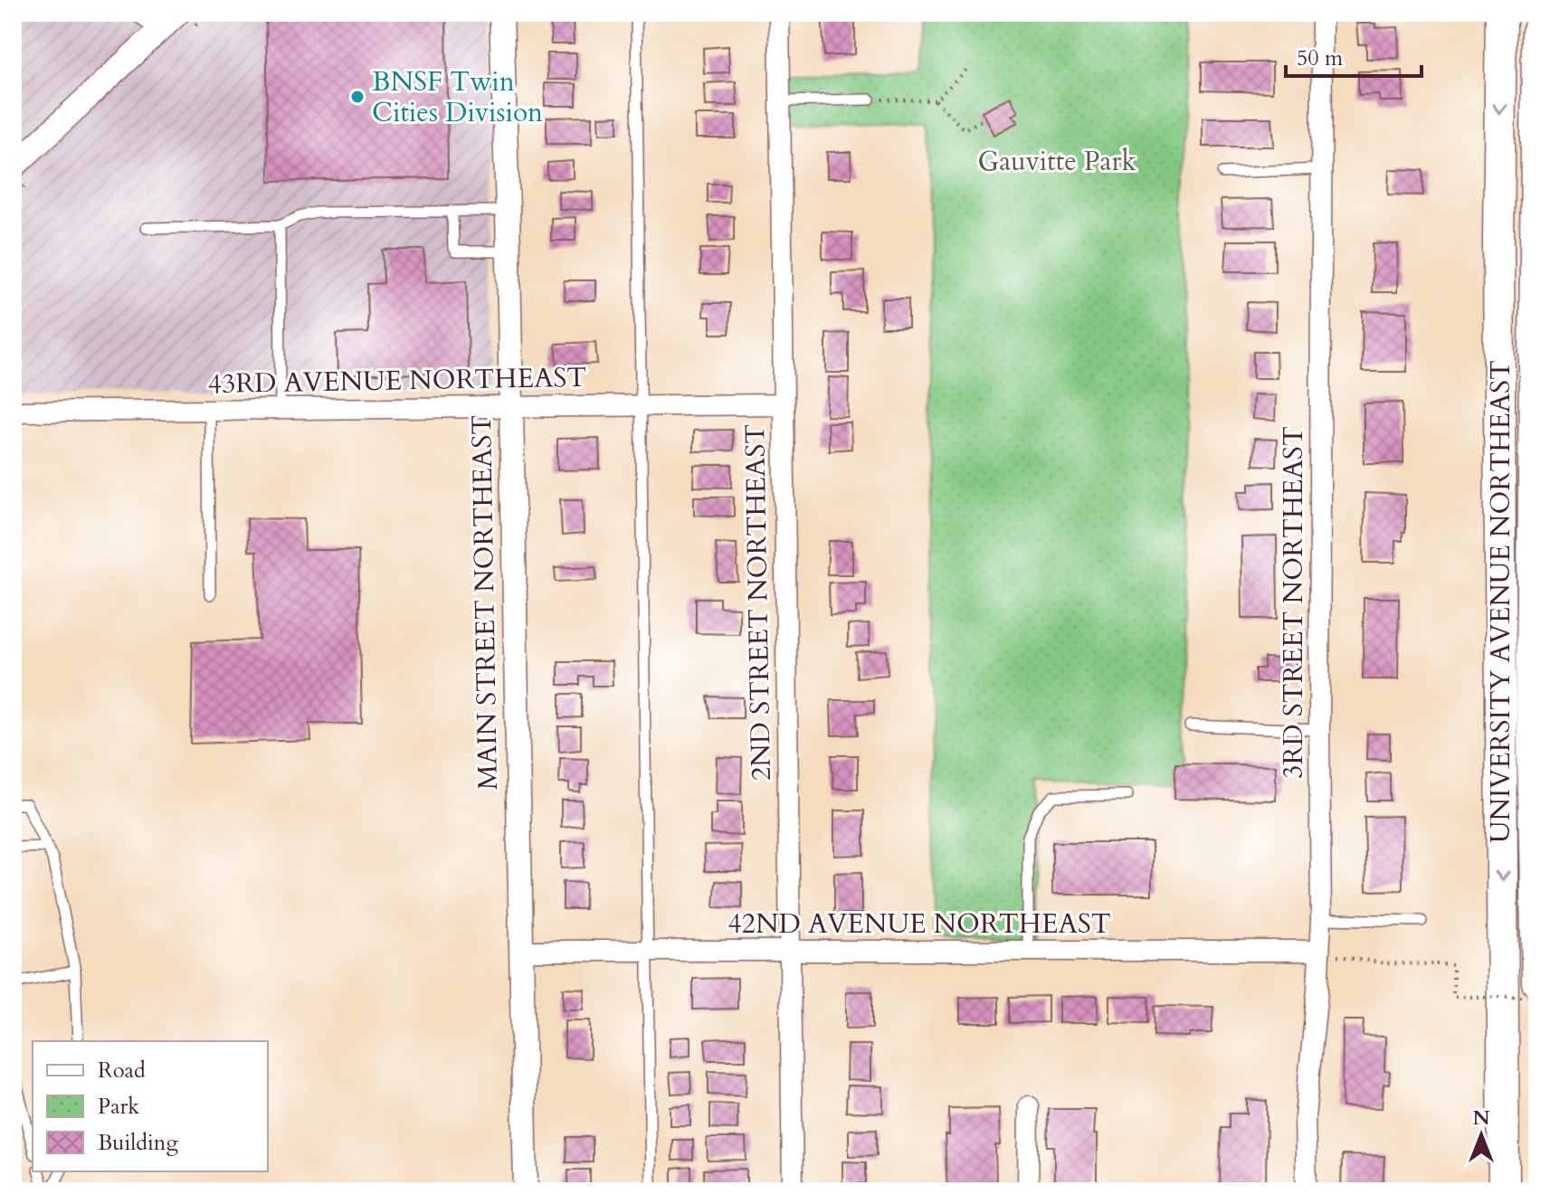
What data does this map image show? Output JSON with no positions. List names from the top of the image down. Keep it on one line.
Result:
{"streets":{"main road":["UNIVERSITY AVENUE NORTHEAST"],"street":["43RD AVENUE NORTHEAST","MAIN STREET NORTHEAST","2ND STREET NORTHEAST","3RD STREET NORTHEAST","42ND AVENUE NORTHEAST"]},"crossings":[["43RD AVENUE NORTHEAST","MAIN STREET NORTHEAST"],["43RD AVENUE NORTHEAST","2ND STREET NORTHEAST"],["MAIN STREET NORTHEAST","42ND AVENUE NORTHEAST"],["2ND STREET NORTHEAST","42ND AVENUE NORTHEAST"],["3RD STREET NORTHEAST","42ND AVENUE NORTHEAST"]],"parks":["Gauvitte Park"],"places":["BNSF Twin Cities Division"],"legend":["Road","Park","Building"],"scale_bar":"50 m","north":"top"}
